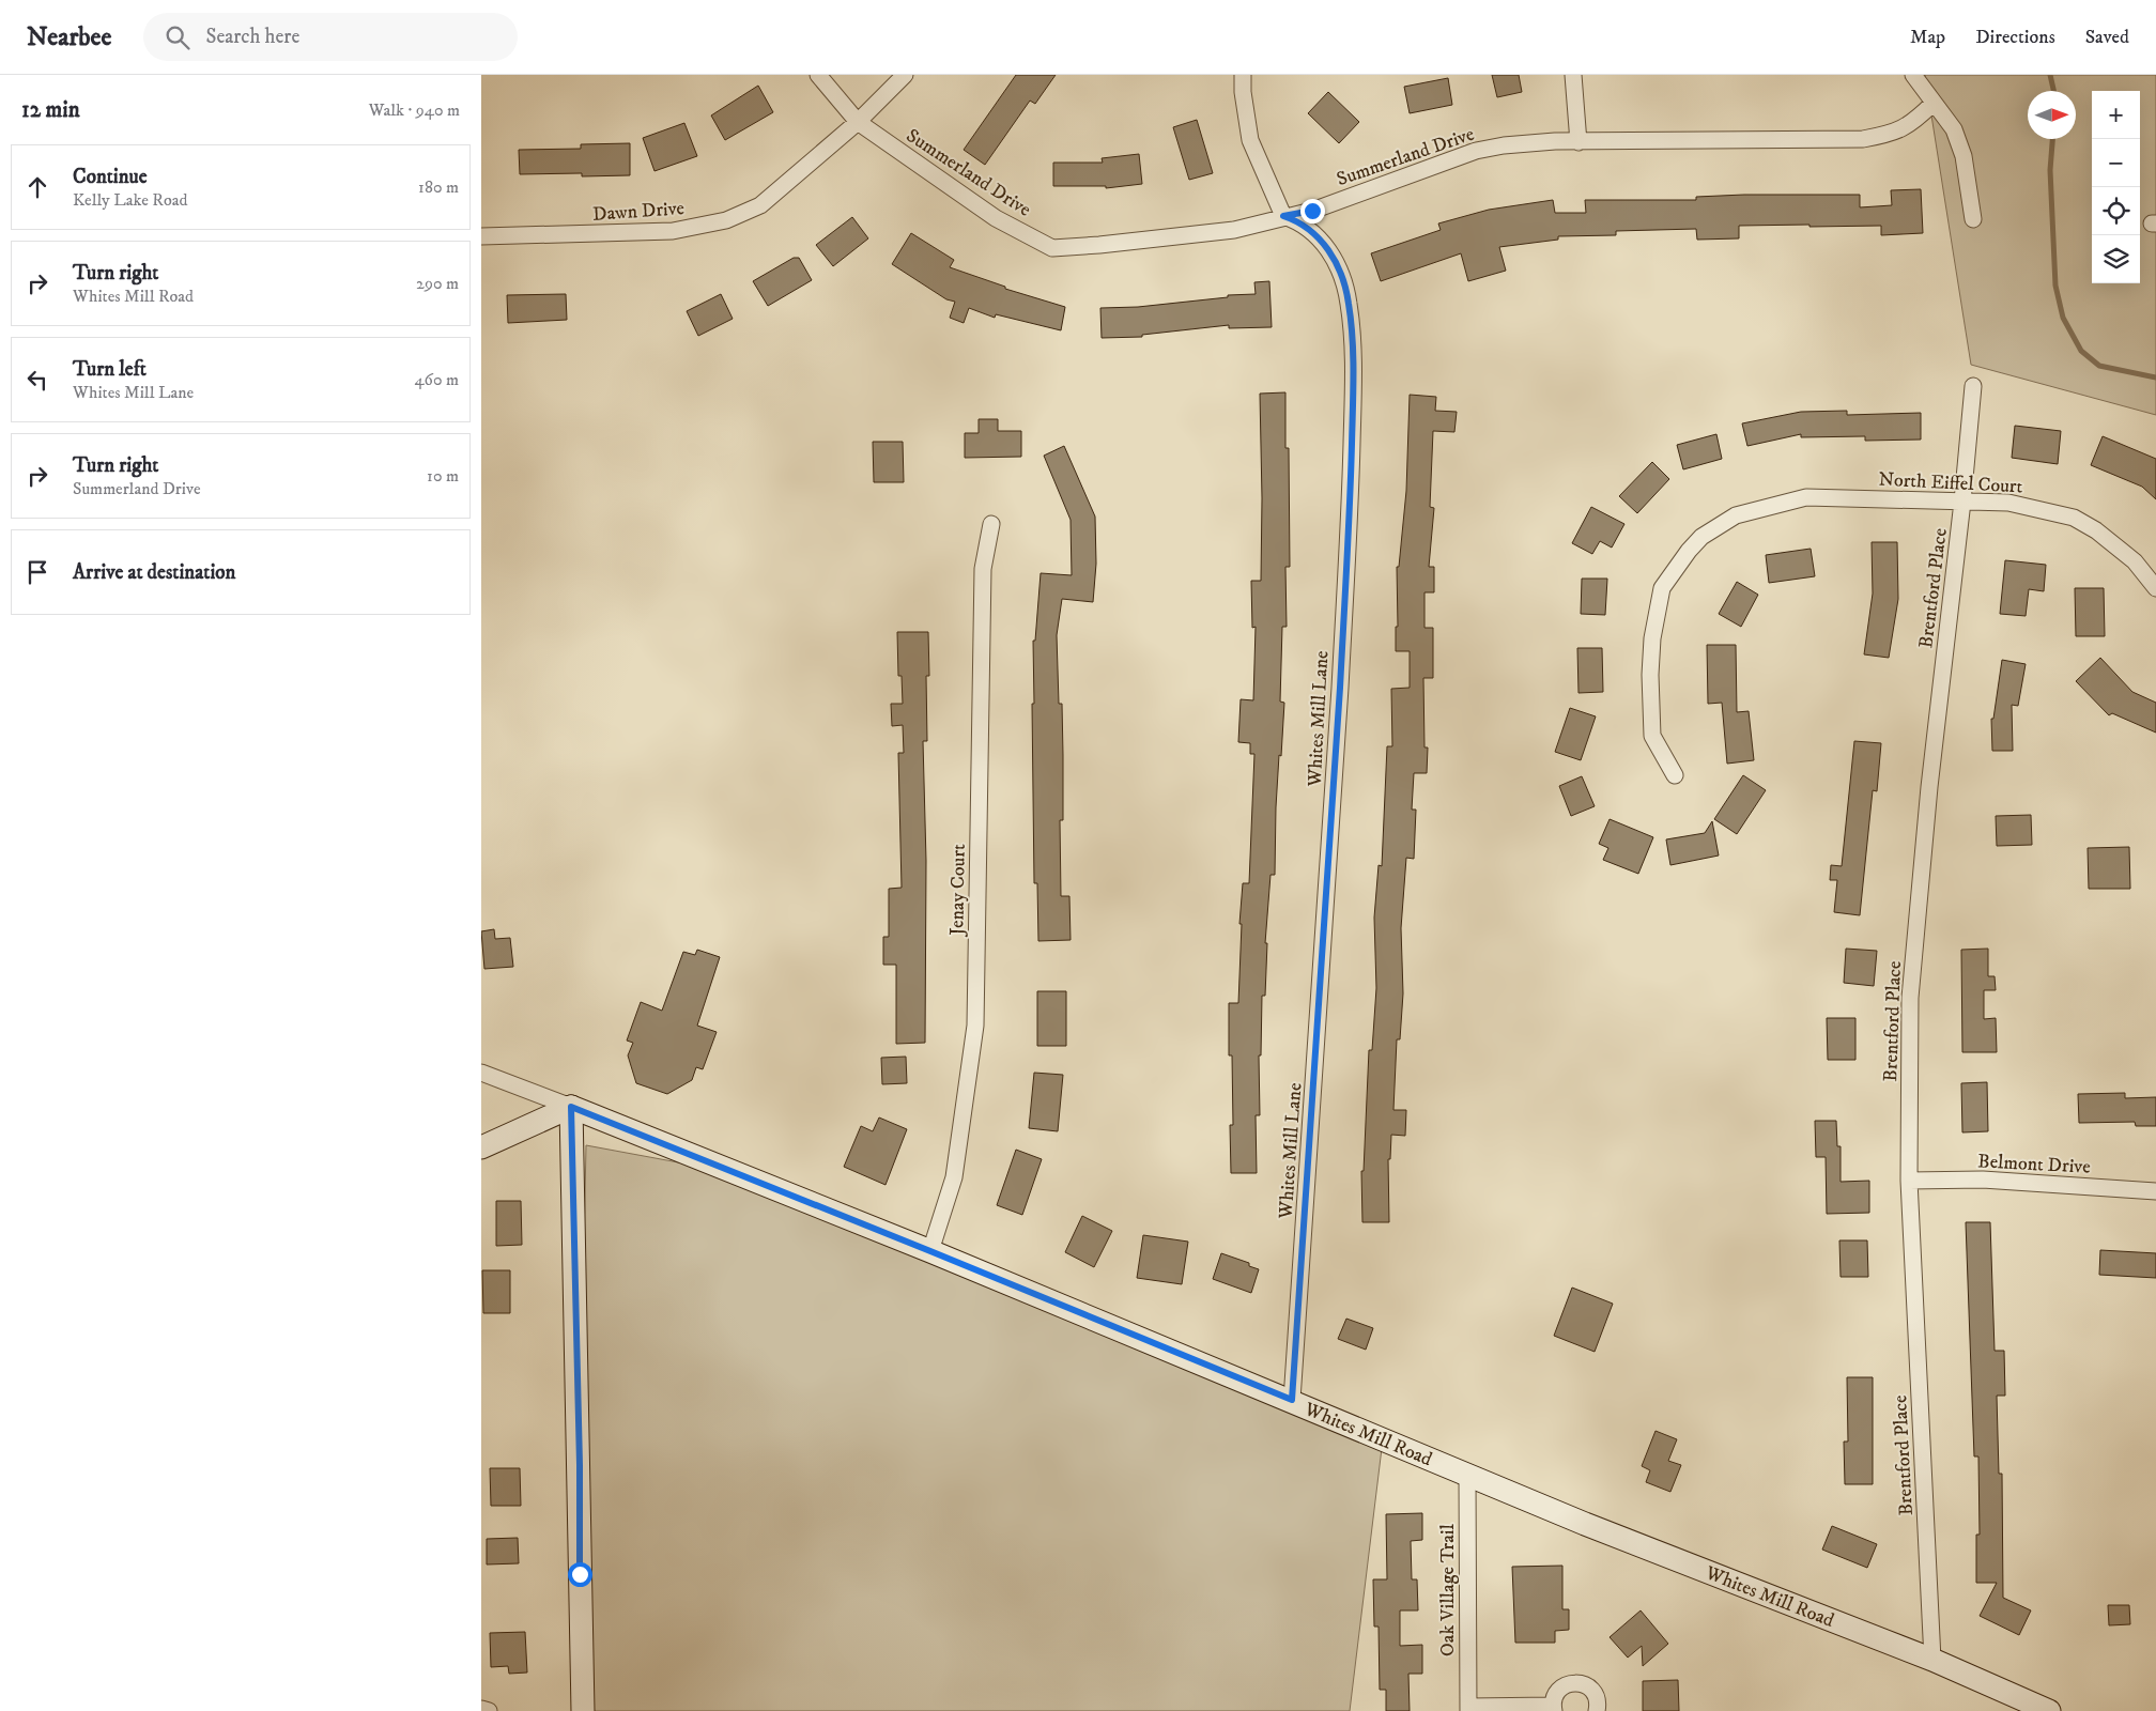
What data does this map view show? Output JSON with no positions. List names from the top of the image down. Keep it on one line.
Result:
{"streets":{"street":["Summerland Drive","Dawn Drive","North Eiffel Court","Brentford Place","Whites Mill Lane","Jenay Court","Belmont Drive","Whites Mill Road","Oak Village Trail"]},"crossings":[["Summerland Drive","Dawn Drive"],["Summerland Drive","Whites Mill Lane"],["North Eiffel Court","Brentford Place"],["Brentford Place","Belmont Drive"],["Brentford Place","Whites Mill Road"],["Whites Mill Lane","Whites Mill Road"],["Jenay Court","Whites Mill Road"],["Whites Mill Road","Oak Village Trail"]],"north":"right","page":{"header":"Nearbee","search":"Search here","nav":["Map","Directions","Saved"],"heading":["12 min","Walk · 940 m"],"map_buttons":["+","−"],"list":[["Continue","Kelly Lake Road","180 m"],["Turn right","Whites Mill Road","290 m"],["Turn left","Whites Mill Lane","460 m"],["Turn right","Summerland Drive","10 m"],"Arrive at destination"]}}
